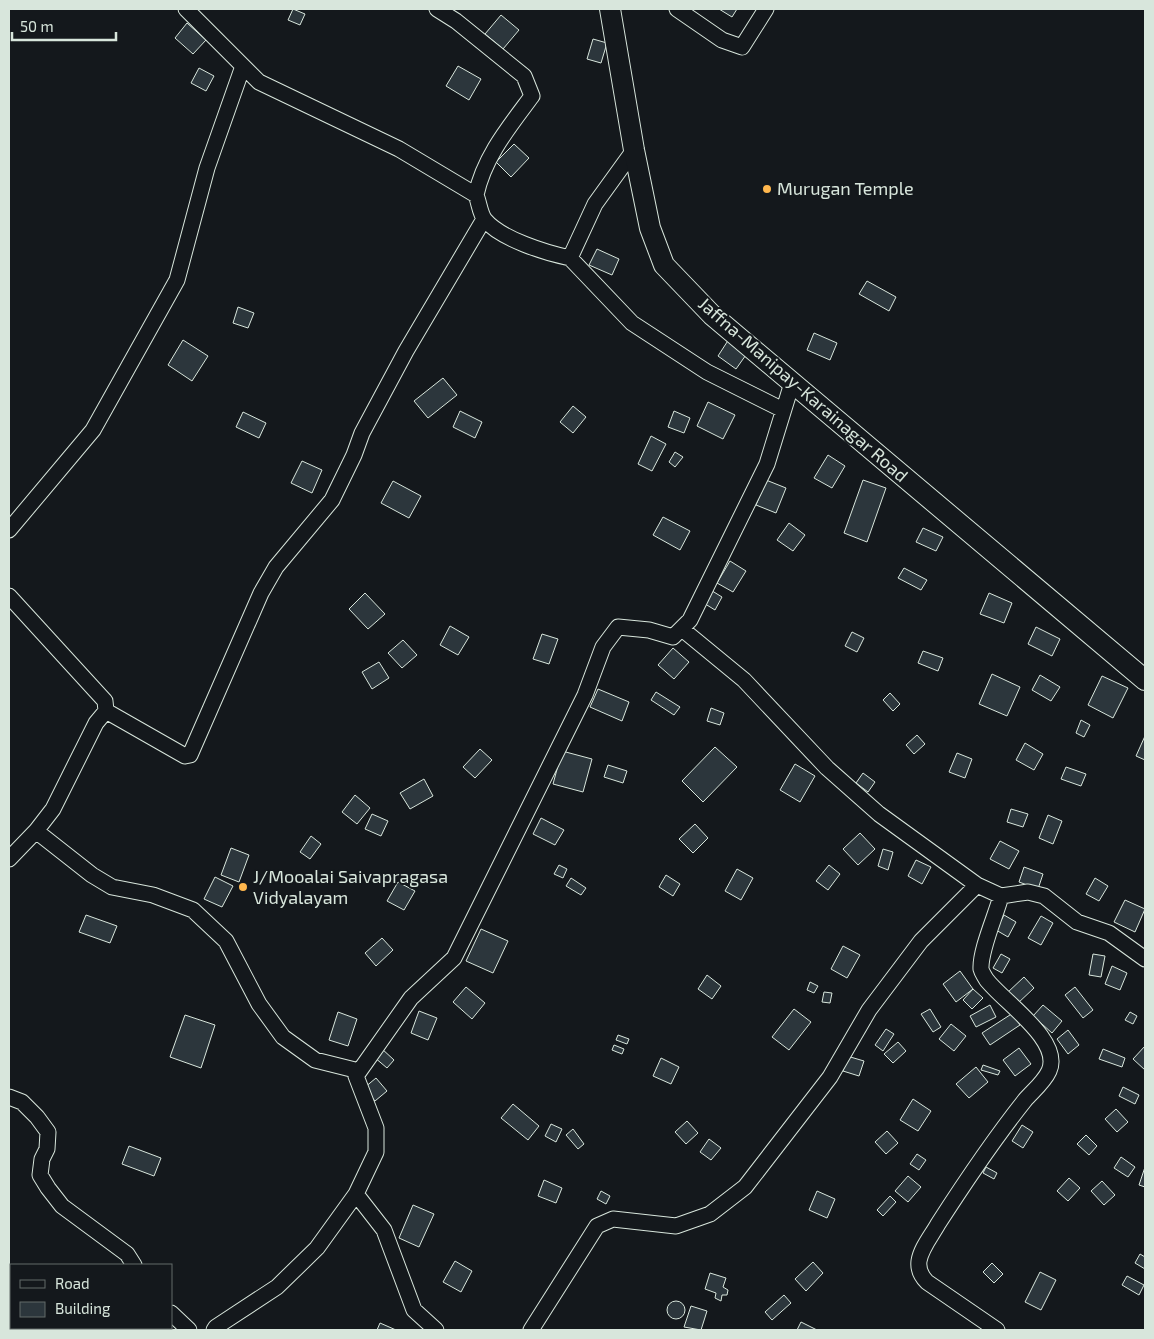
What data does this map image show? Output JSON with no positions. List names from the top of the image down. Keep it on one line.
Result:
{"streets":{"main road":["Jaffna-Manipay-Karainagar Road"]},"places":["Murugan Temple","J/Mooalai Saivapragasa Vidyalayam"],"legend":["Road","Building"],"scale_bar":"50 m"}
